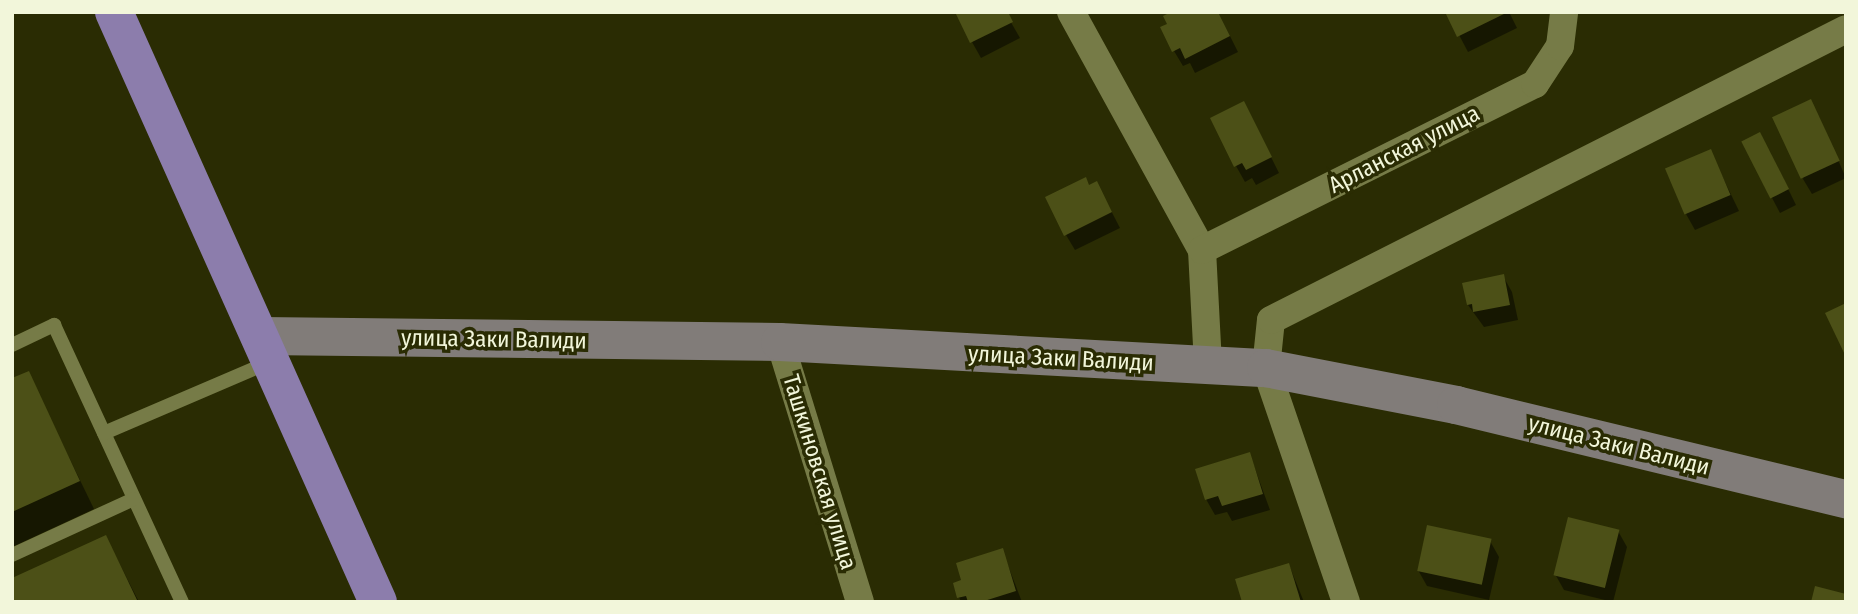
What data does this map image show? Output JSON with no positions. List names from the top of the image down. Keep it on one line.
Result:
{"streets":{"street":["Арланская улица","улица Заки Валиди","Ташкиновская улица"]},"crossings":[["улица Заки Валиди","Ташкиновская улица"]]}
